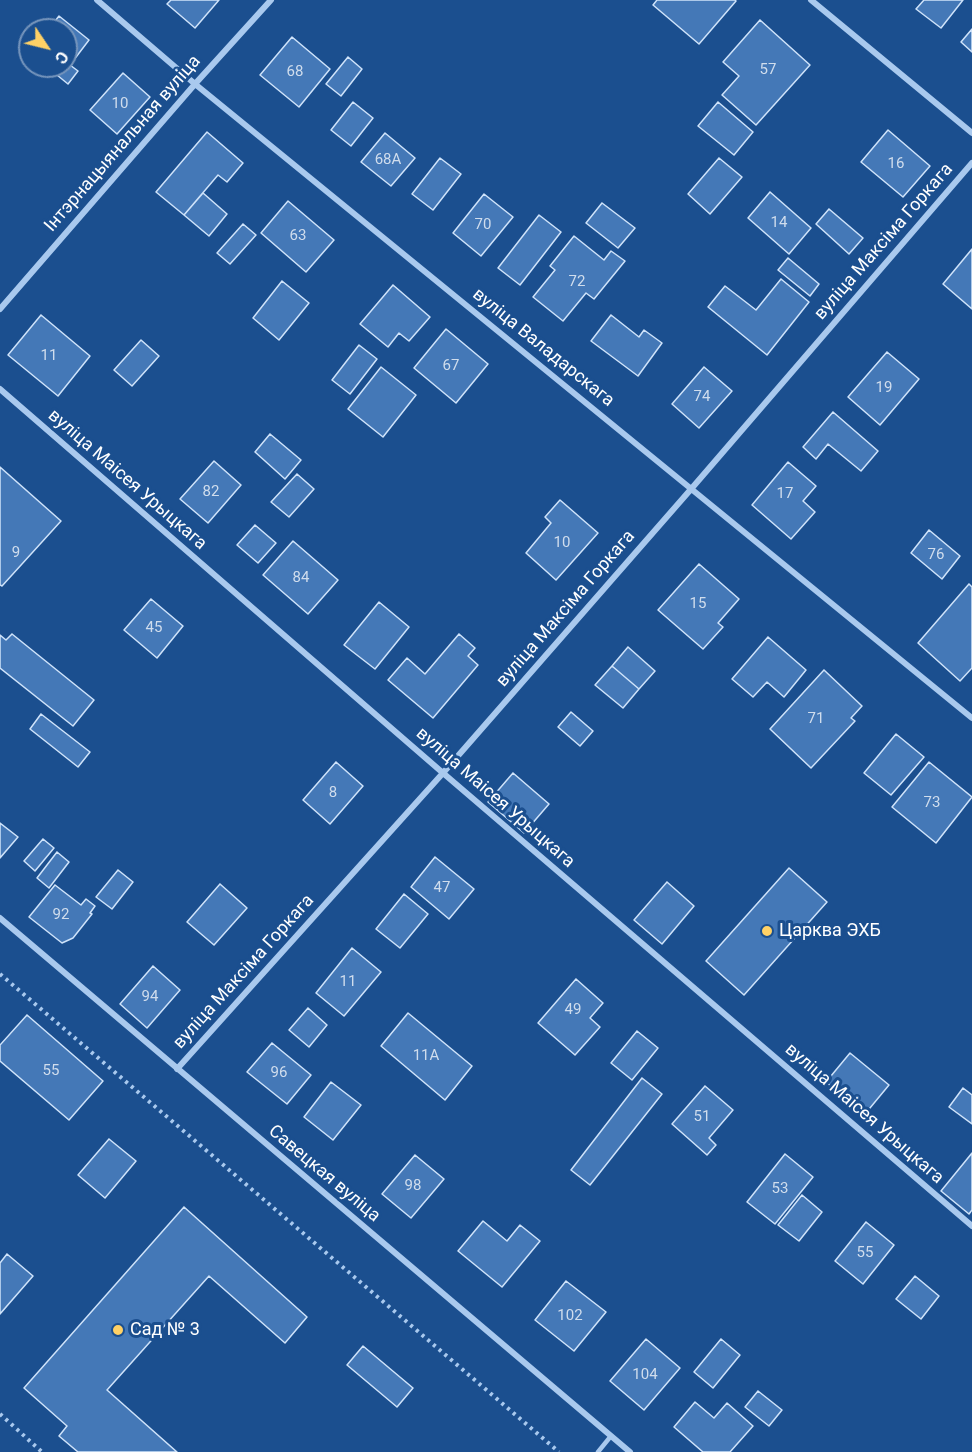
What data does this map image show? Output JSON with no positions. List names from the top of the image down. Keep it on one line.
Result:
{"streets":{"street":["Інтэрнацыянальная вуліца","вуліца Максіма Горкага","вуліца Валадарскага","вуліца Маісея Урыцкага","Савецкая вуліца"]},"crossings":[["Інтэрнацыянальная вуліца","вуліца Валадарскага"],["вуліца Максіма Горкага","вуліца Валадарскага"],["вуліца Максіма Горкага","вуліца Маісея Урыцкага"],["вуліца Максіма Горкага","Савецкая вуліца"]],"places":["Царква ЭХБ","Сад № 3"],"house_numbers":["57","68","10","68А","16","14","70","63","72","11","67","19","74","82","17","10","9","76","84","15","45","71","8","73","47","92","11","94","49","11А","55","96","51","98","53","55","102","104"],"north":"bottom right"}
